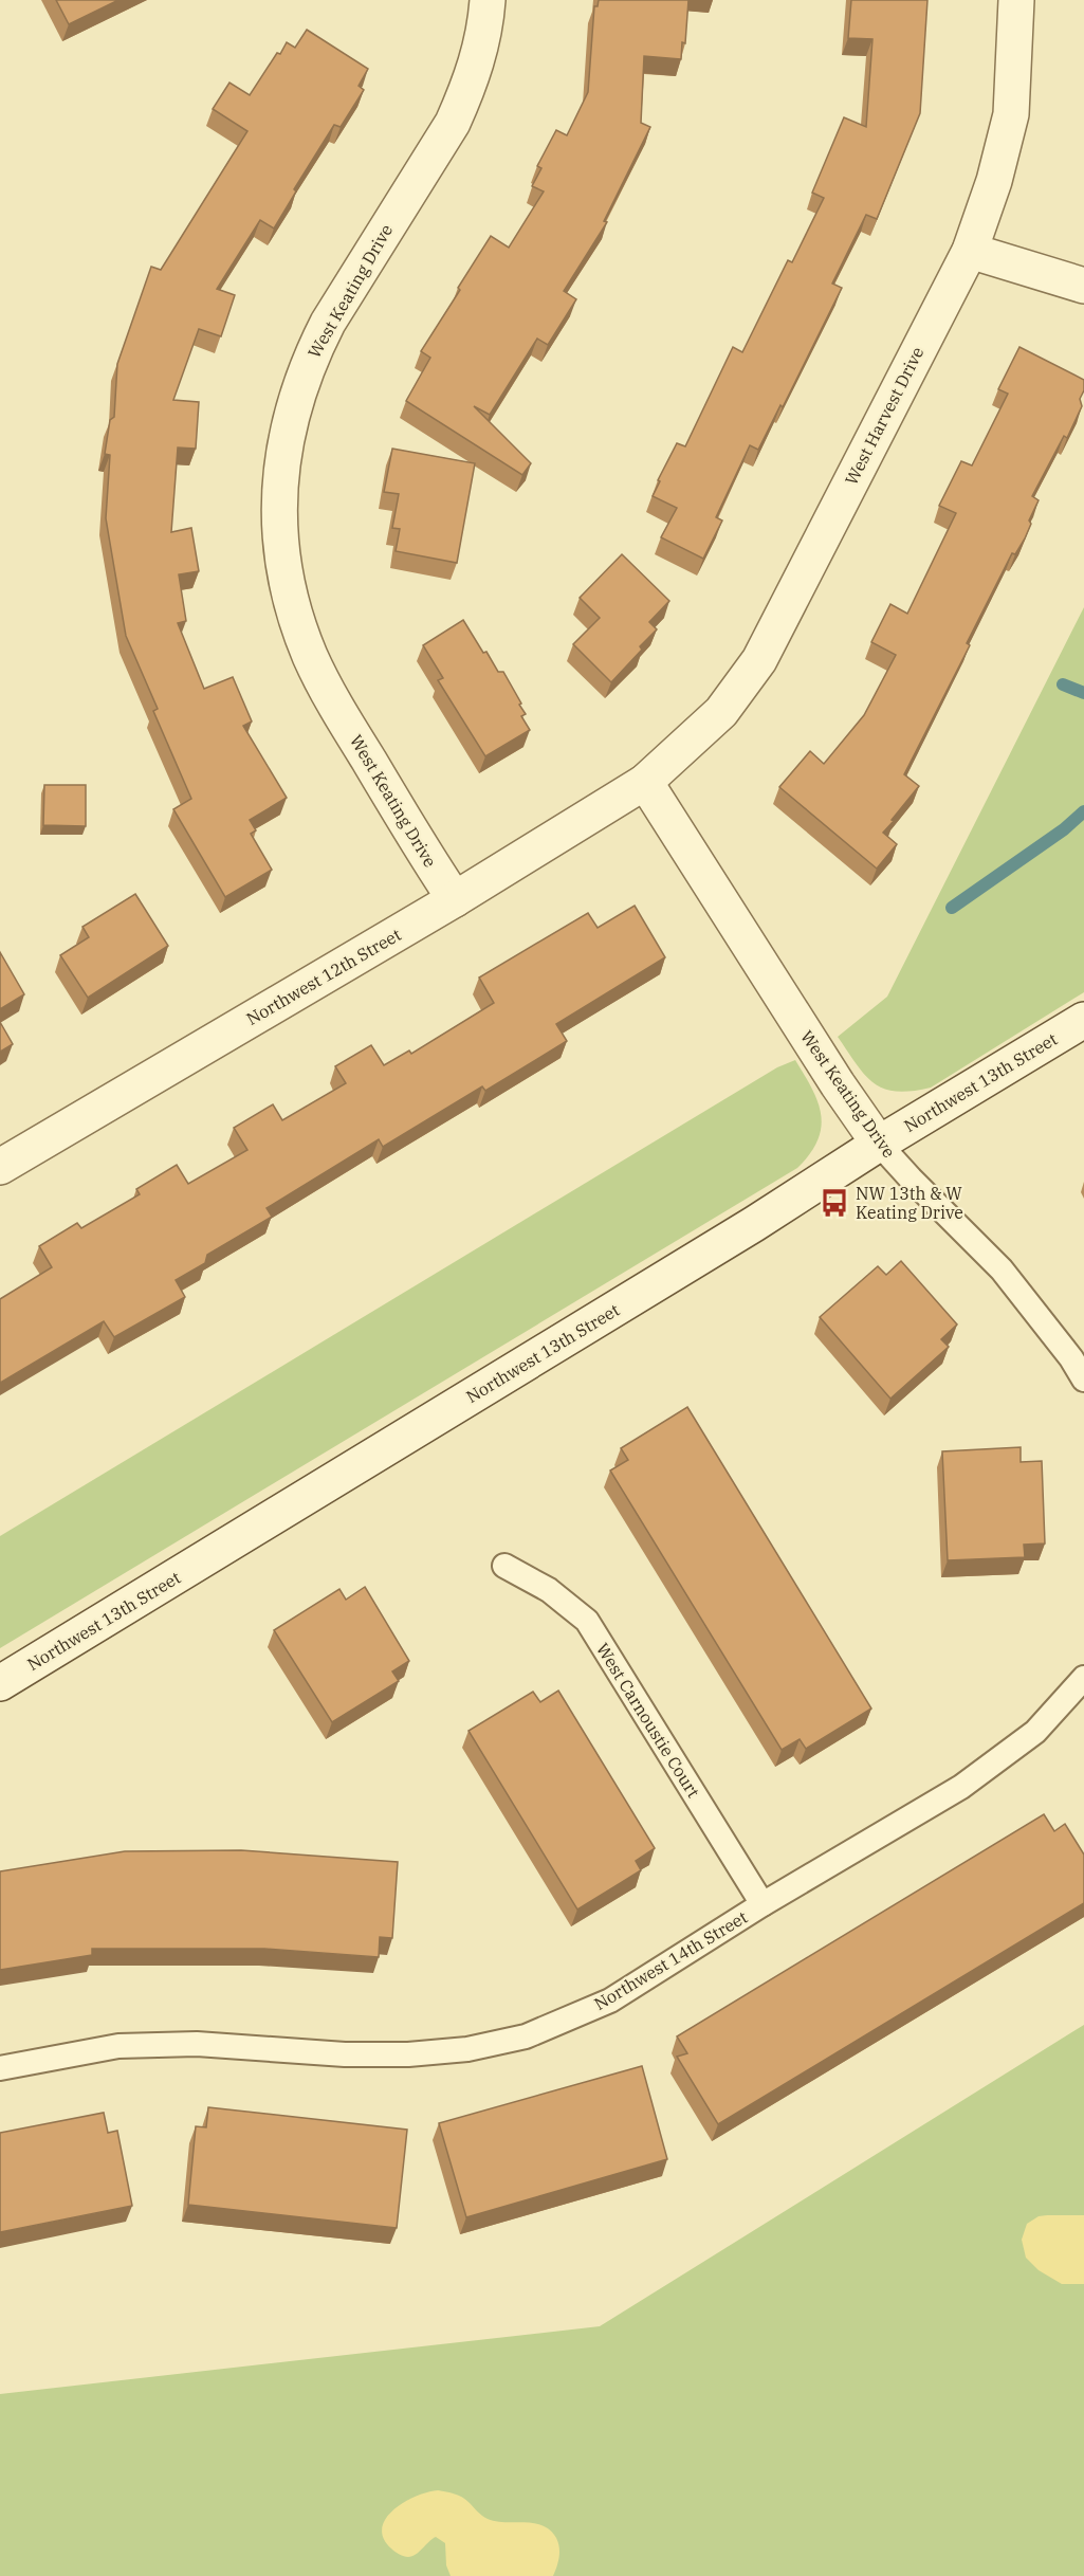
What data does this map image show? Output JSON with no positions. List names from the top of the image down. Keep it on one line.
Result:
{"streets":{"street":["West Keating Drive","West Harvest Drive","Northwest 12th Street","Northwest 13th Street"],"lane":["West Carnoustie Court","Northwest 14th Street"]},"crossings":[["West Keating Drive","West Harvest Drive"],["West Keating Drive","Northwest 12th Street"],["West Keating Drive","Northwest 13th Street"],["West Harvest Drive","Northwest 12th Street"],["West Carnoustie Court","Northwest 14th Street"]],"places":{"bus stop":["NW 13th & W Keating Drive"]}}
